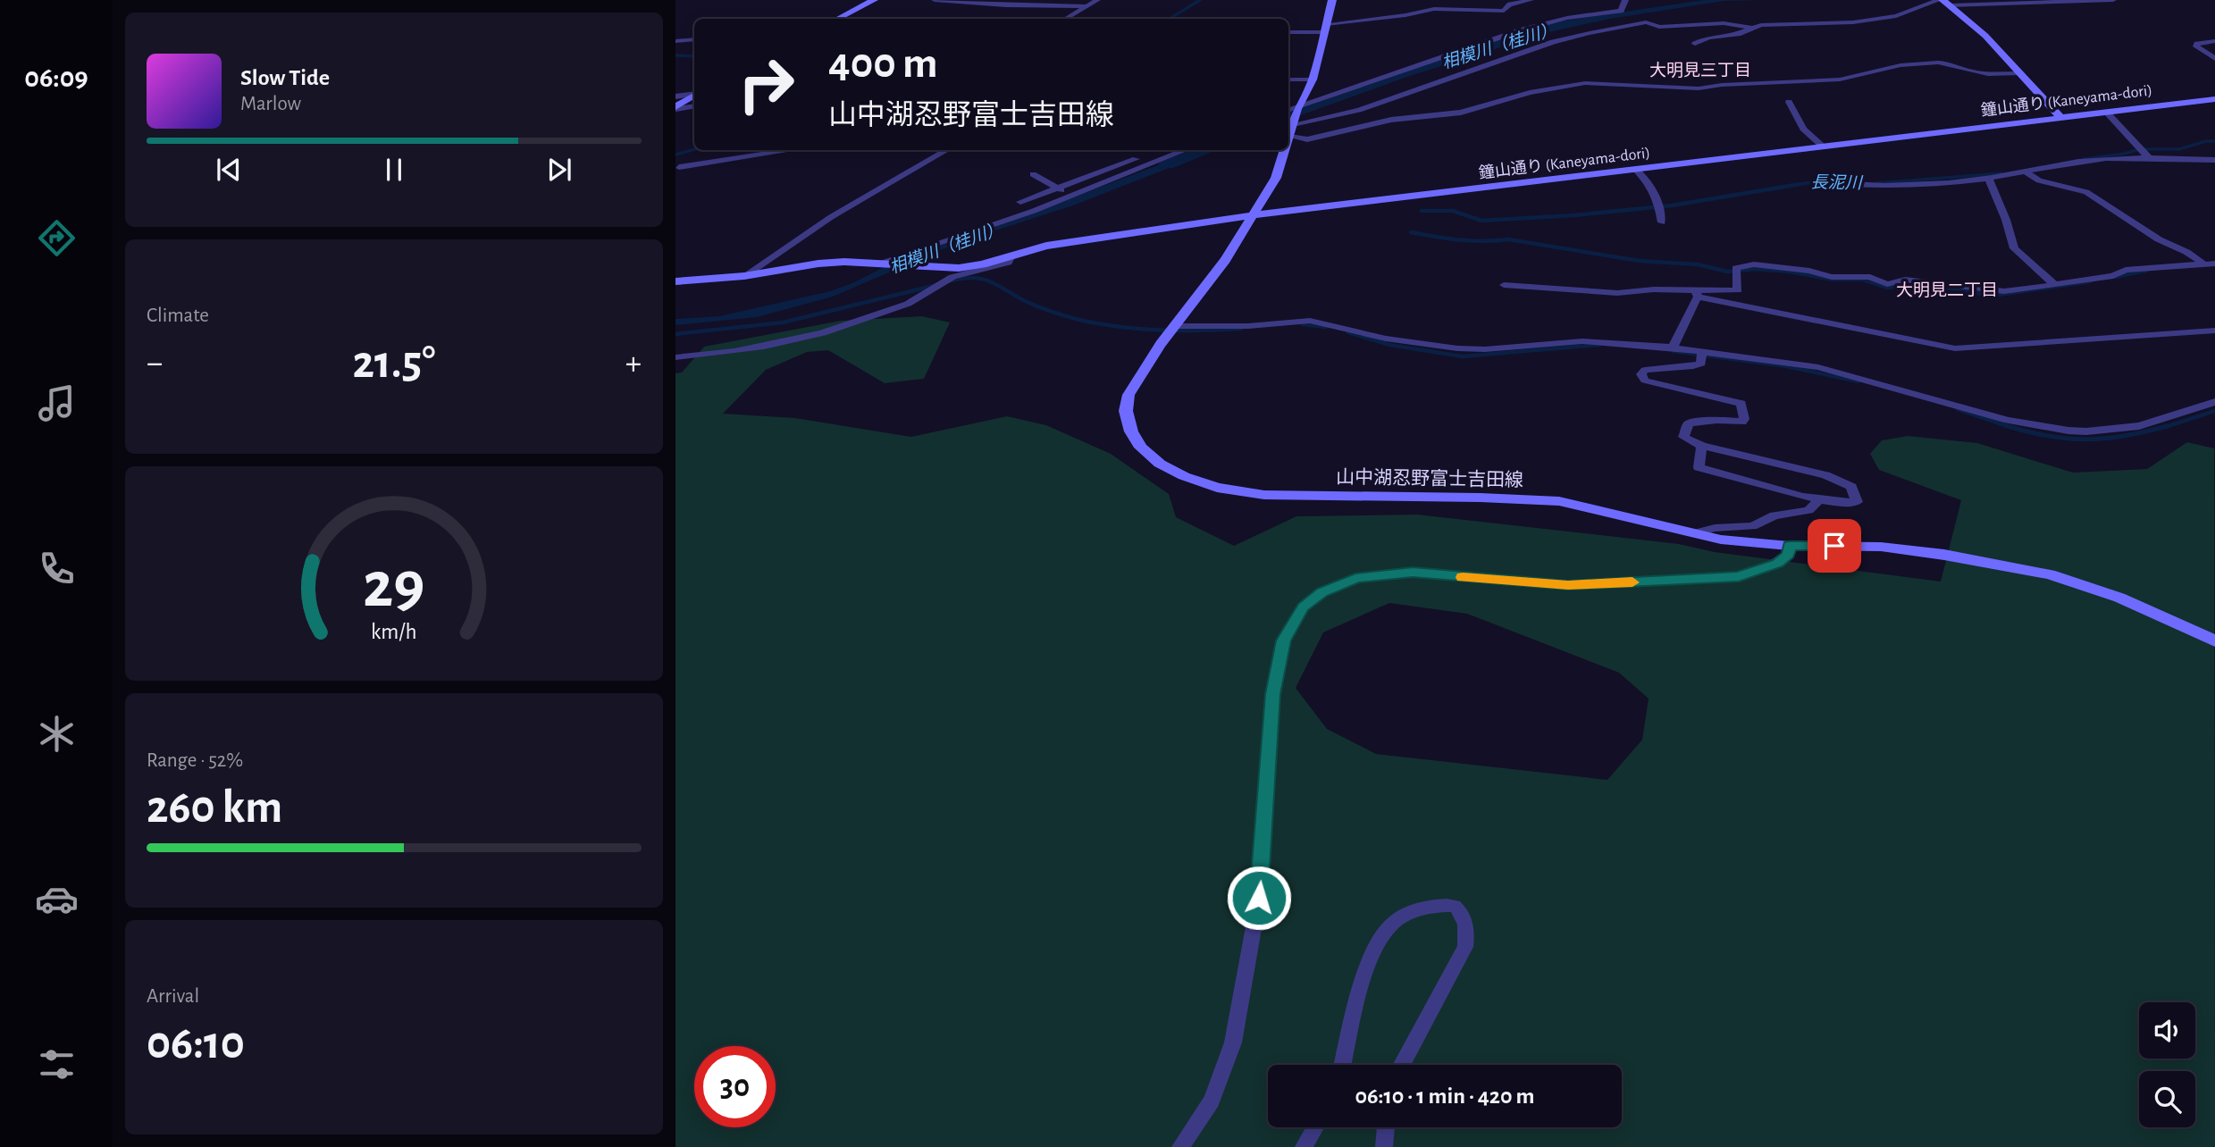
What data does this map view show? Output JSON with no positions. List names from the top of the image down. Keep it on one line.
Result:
{"streets":{"main road":["鐘山通り (Kaneyama-dori)","山中湖忍野富士吉田線"]},"crossings":[["鐘山通り (Kaneyama-dori)","山中湖忍野富士吉田線"]],"districts":["大明見三丁目","大明見二丁目"],"water":["相模川（桂川）","長泥川"],"page":{"tabs":"06:09","turn":["400 m","山中湖忍野富士吉田線"],"song":["Slow Tide","Marlow"],"tile":["Climate",["Range · 52%","260 km"],["Arrival","06:10"]],"heat":["−","21.5°","+"],"limit":"30","trip":"06:10 · 1 min · 420 m","gauge":["29","km/h"]}}
